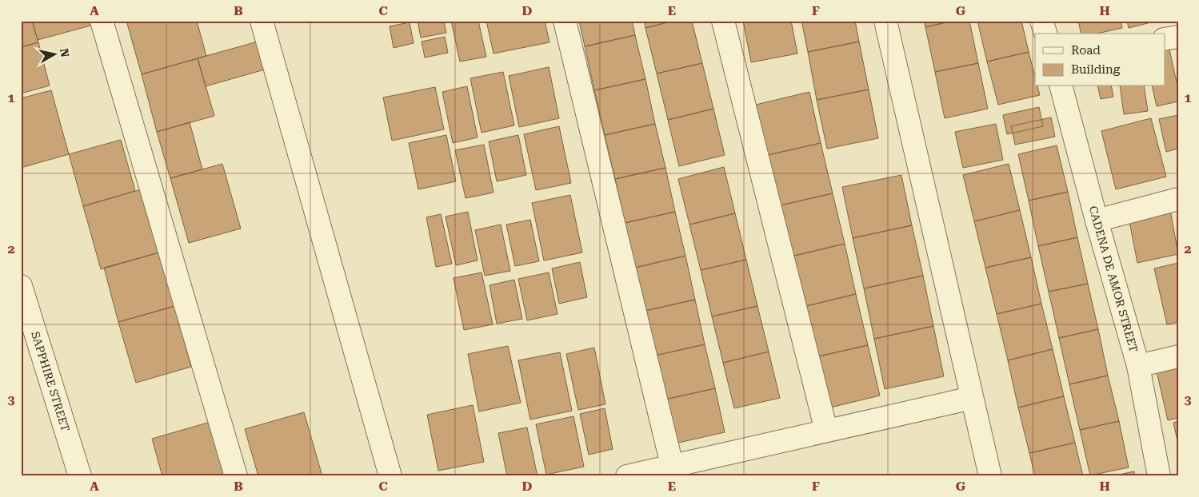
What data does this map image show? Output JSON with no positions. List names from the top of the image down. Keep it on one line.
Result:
{"streets":{"street":["CADENA DE AMOR STREET","SAPPHIRE STREET"]},"legend":["Road","Building"],"north":"right","grid":{"columns":["A","B","C","D","E","F","G","H"],"rows":["1","2","3"]}}
